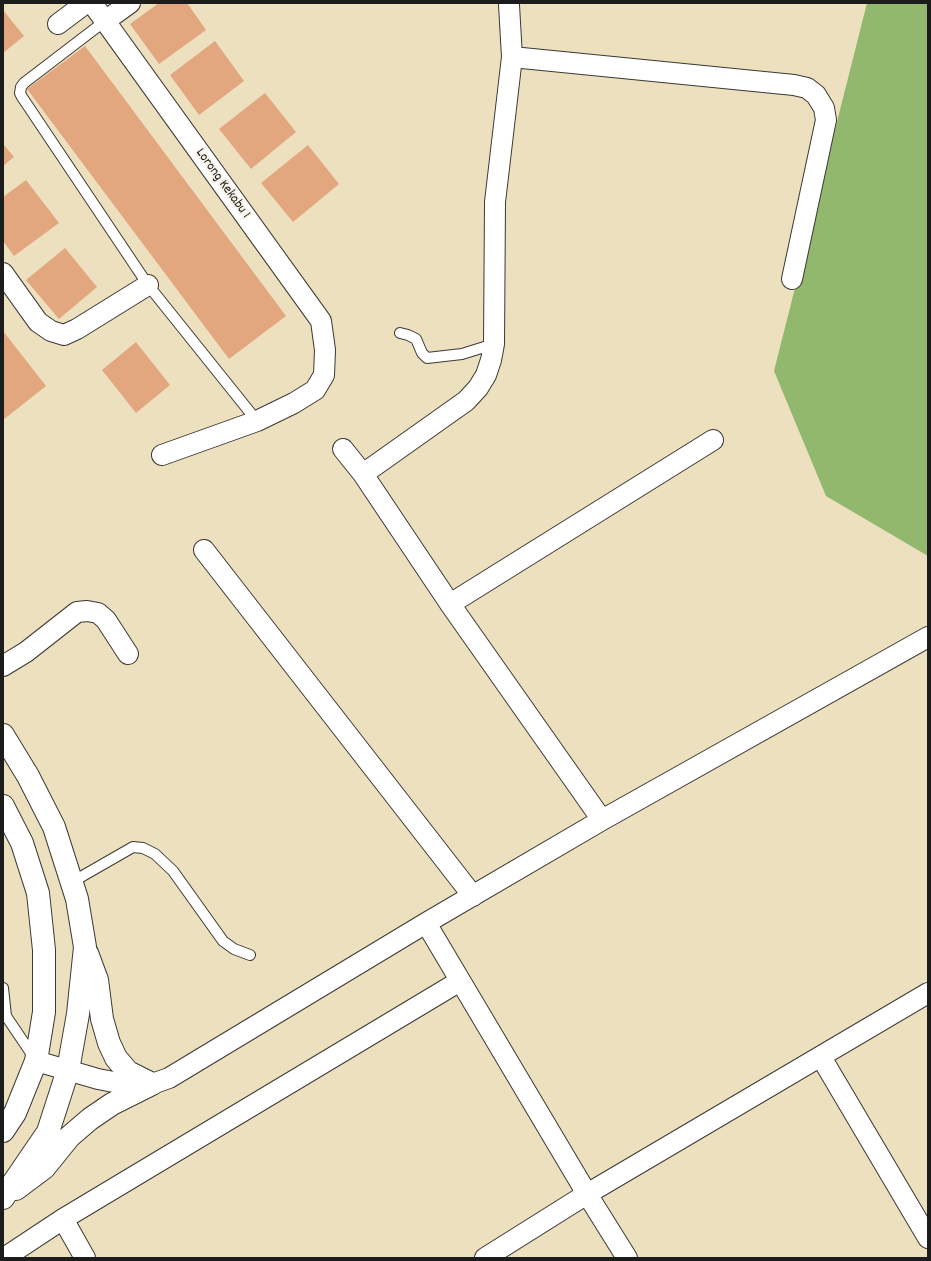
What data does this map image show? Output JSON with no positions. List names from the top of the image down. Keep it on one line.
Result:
{"streets":{"street":["Lorong Kekabu 1"]}}
